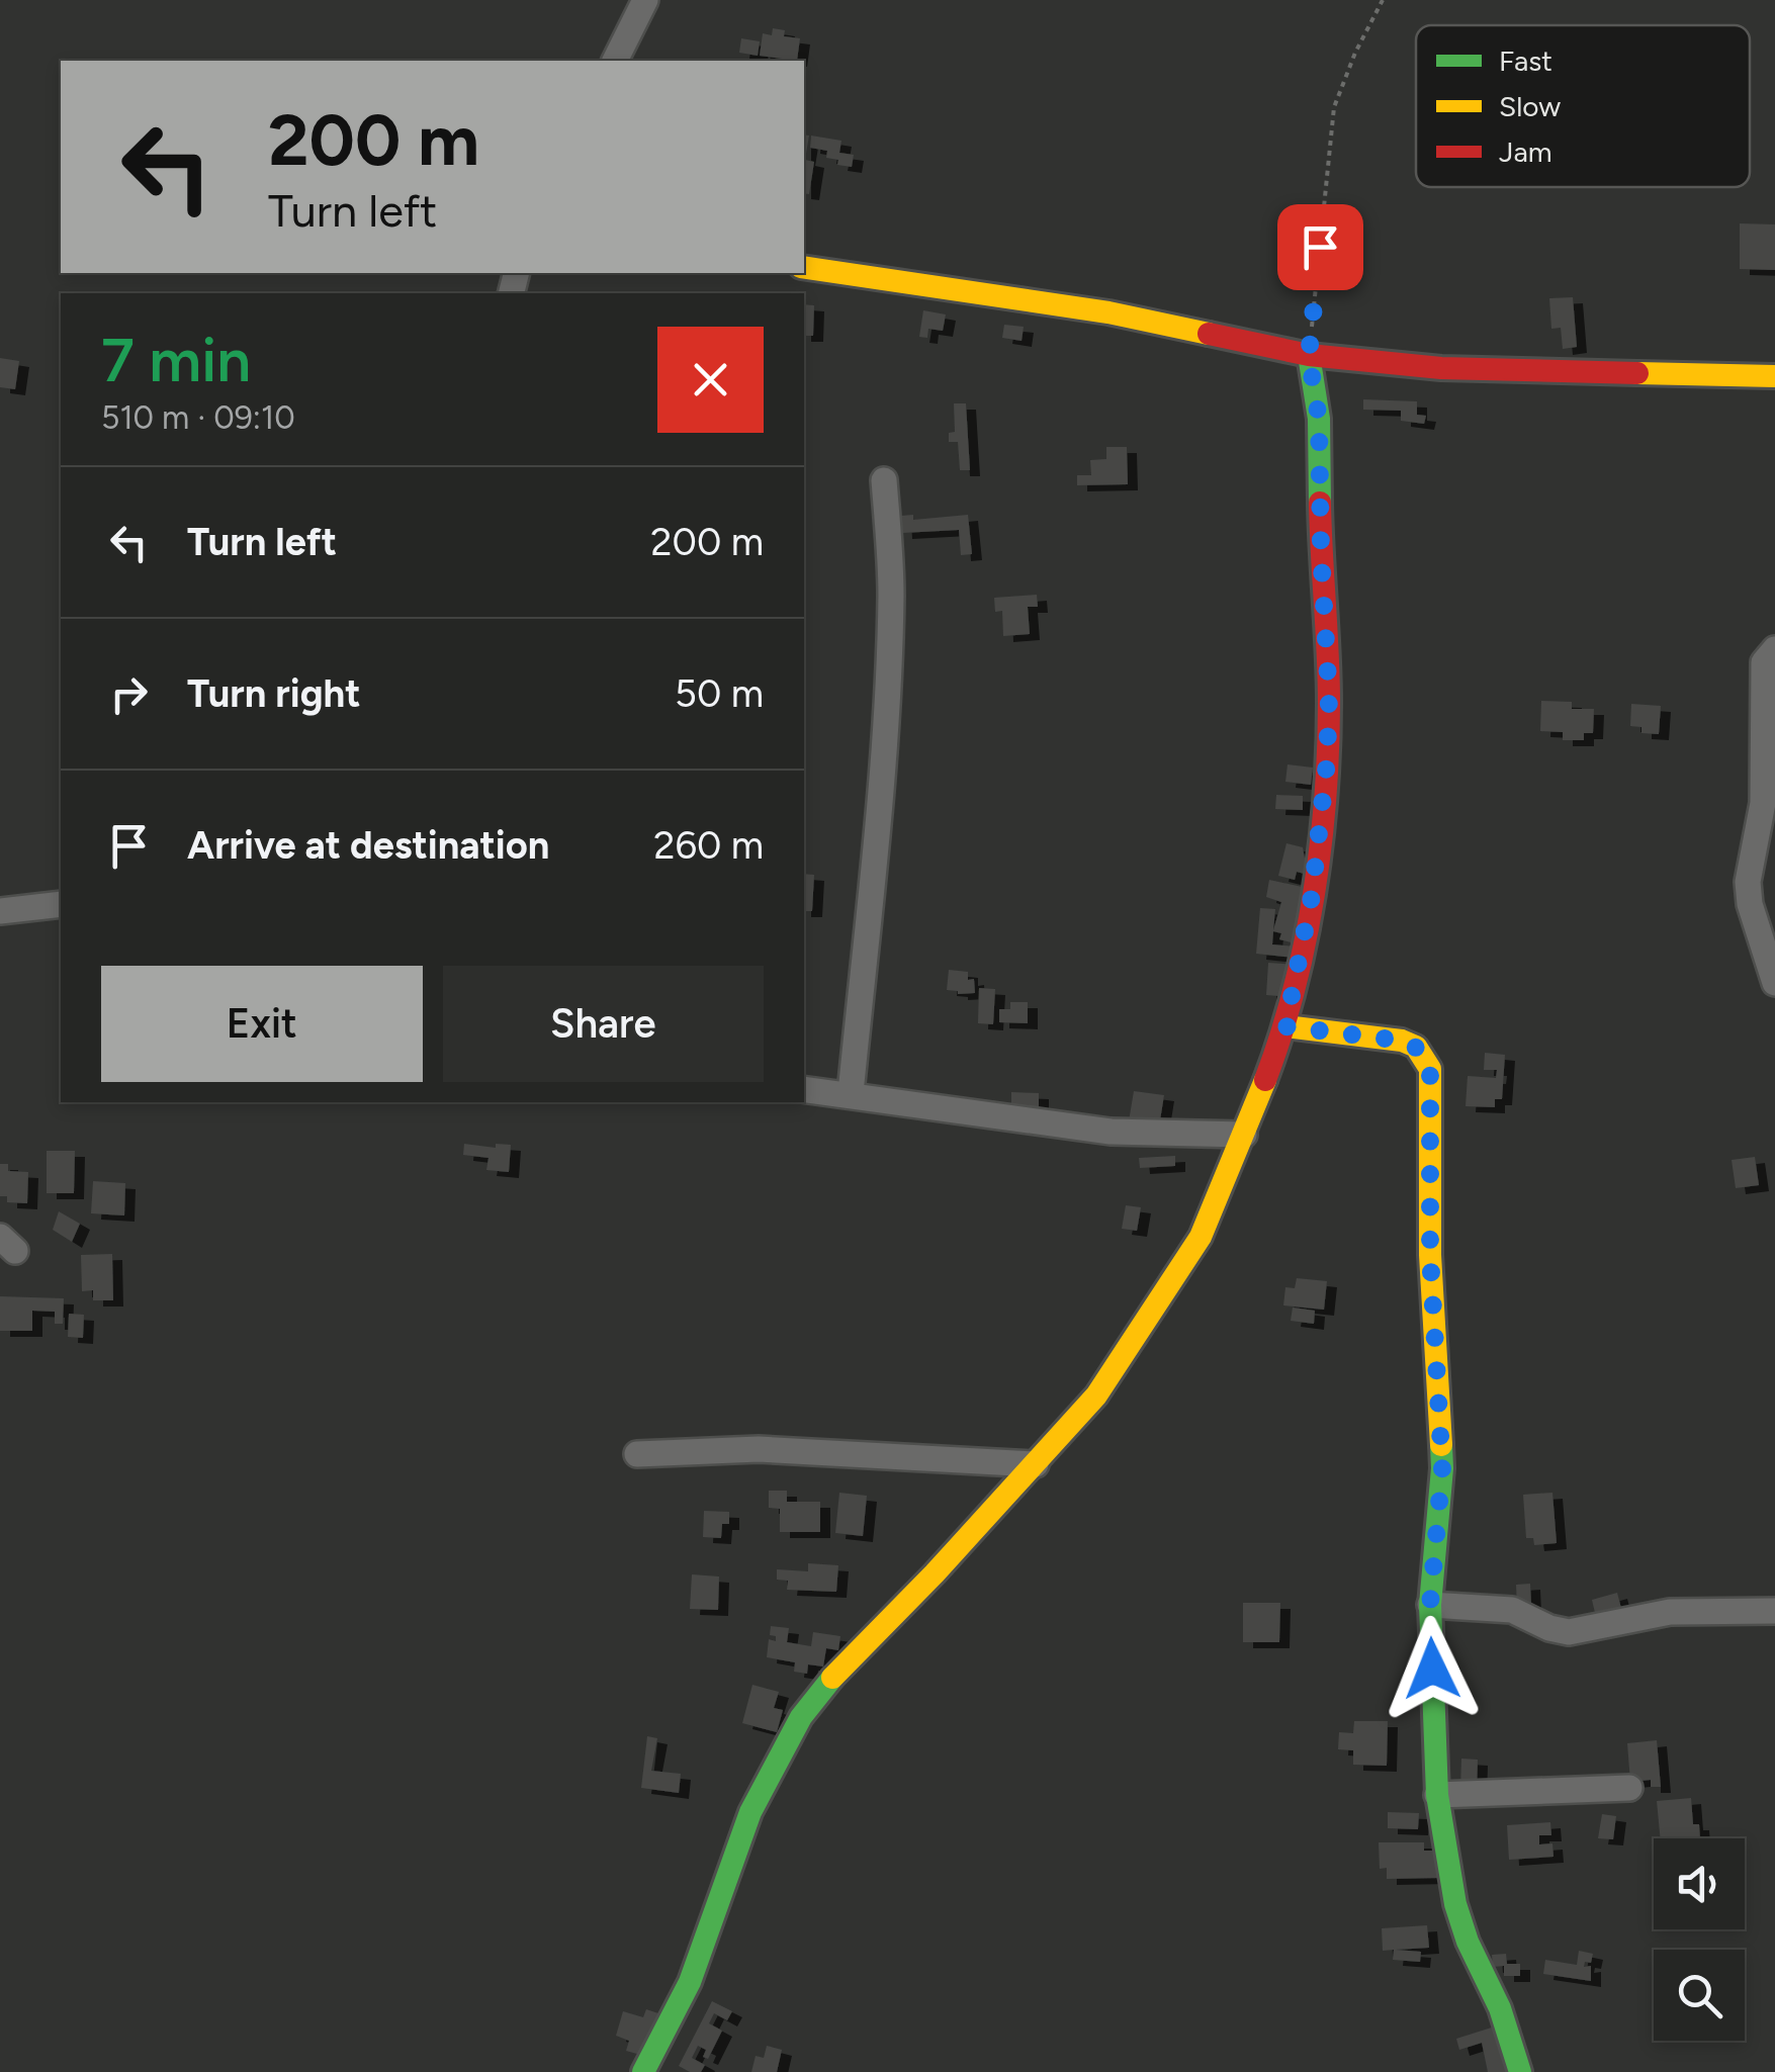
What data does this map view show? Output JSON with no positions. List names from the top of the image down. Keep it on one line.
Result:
{"legend":["Fast","Slow","Jam"],"page":{"turn":["200 m","Turn left"],"heading":["7 min","510 m · 09:10"],"list":[{"name":"Turn left","value":"200 m"},{"name":"Turn right","value":"50 m"},{"name":"Arrive at destination","value":"260 m"}],"buttons":["Exit","Share"]}}
